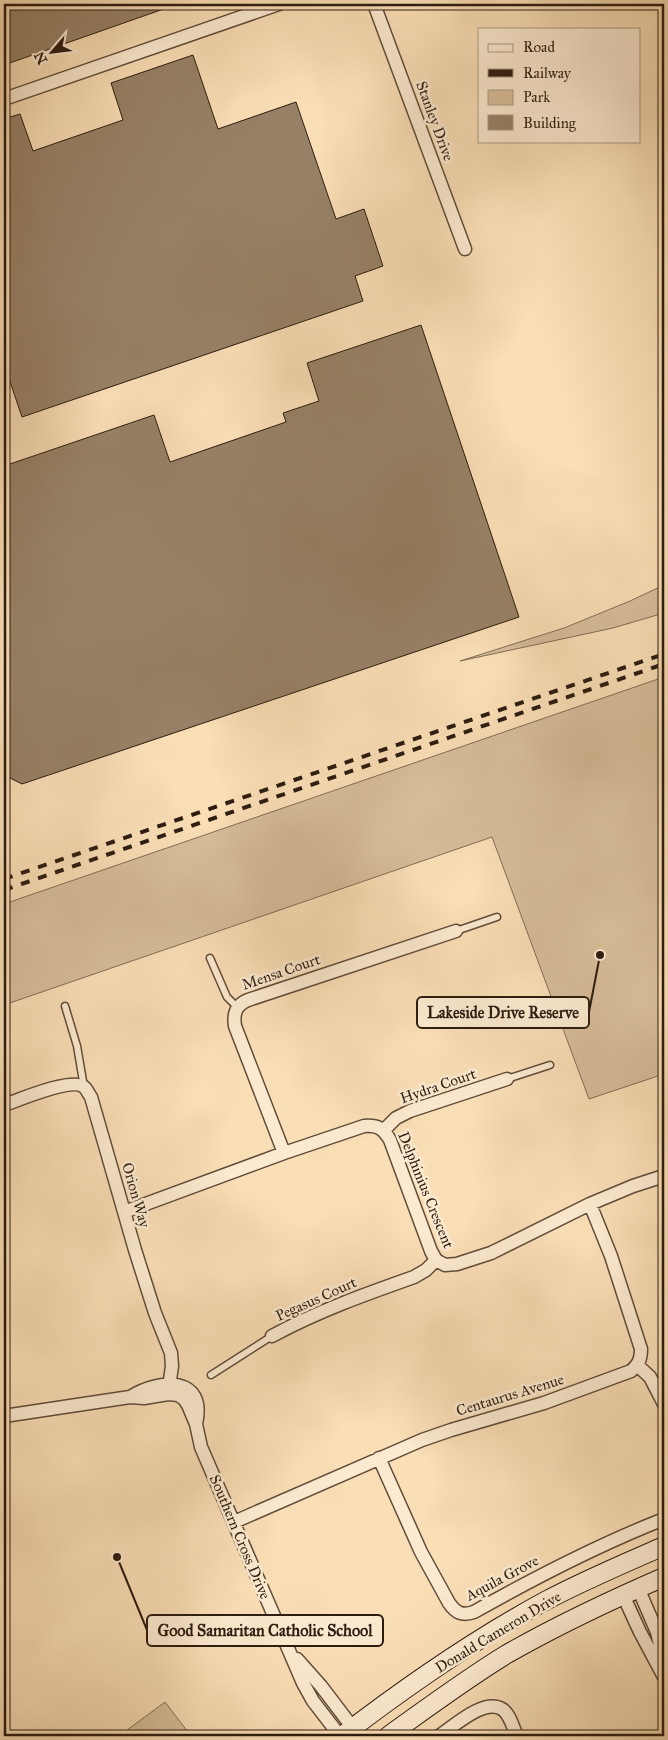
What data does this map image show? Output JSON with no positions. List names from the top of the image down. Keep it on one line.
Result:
{"streets":{"street":["Stanley Drive","Mensa Court","Hydra Court","Delphinius Crescent","Orion Way","Pegasus Court","Centaurus Avenue","Southern Cross Drive","Aquila Grove","Donald Cameron Drive"]},"crossings":[["Mensa Court","Delphinius Crescent"],["Hydra Court","Delphinius Crescent"],["Delphinius Crescent","Orion Way"],["Delphinius Crescent","Pegasus Court"],["Orion Way","Southern Cross Drive"],["Centaurus Avenue","Southern Cross Drive"],["Centaurus Avenue","Aquila Grove"],["Southern Cross Drive","Donald Cameron Drive"]],"places":["Lakeside Drive Reserve","Good Samaritan Catholic School"],"legend":["Road","Railway","Park","Building"],"north":"bottom left"}
